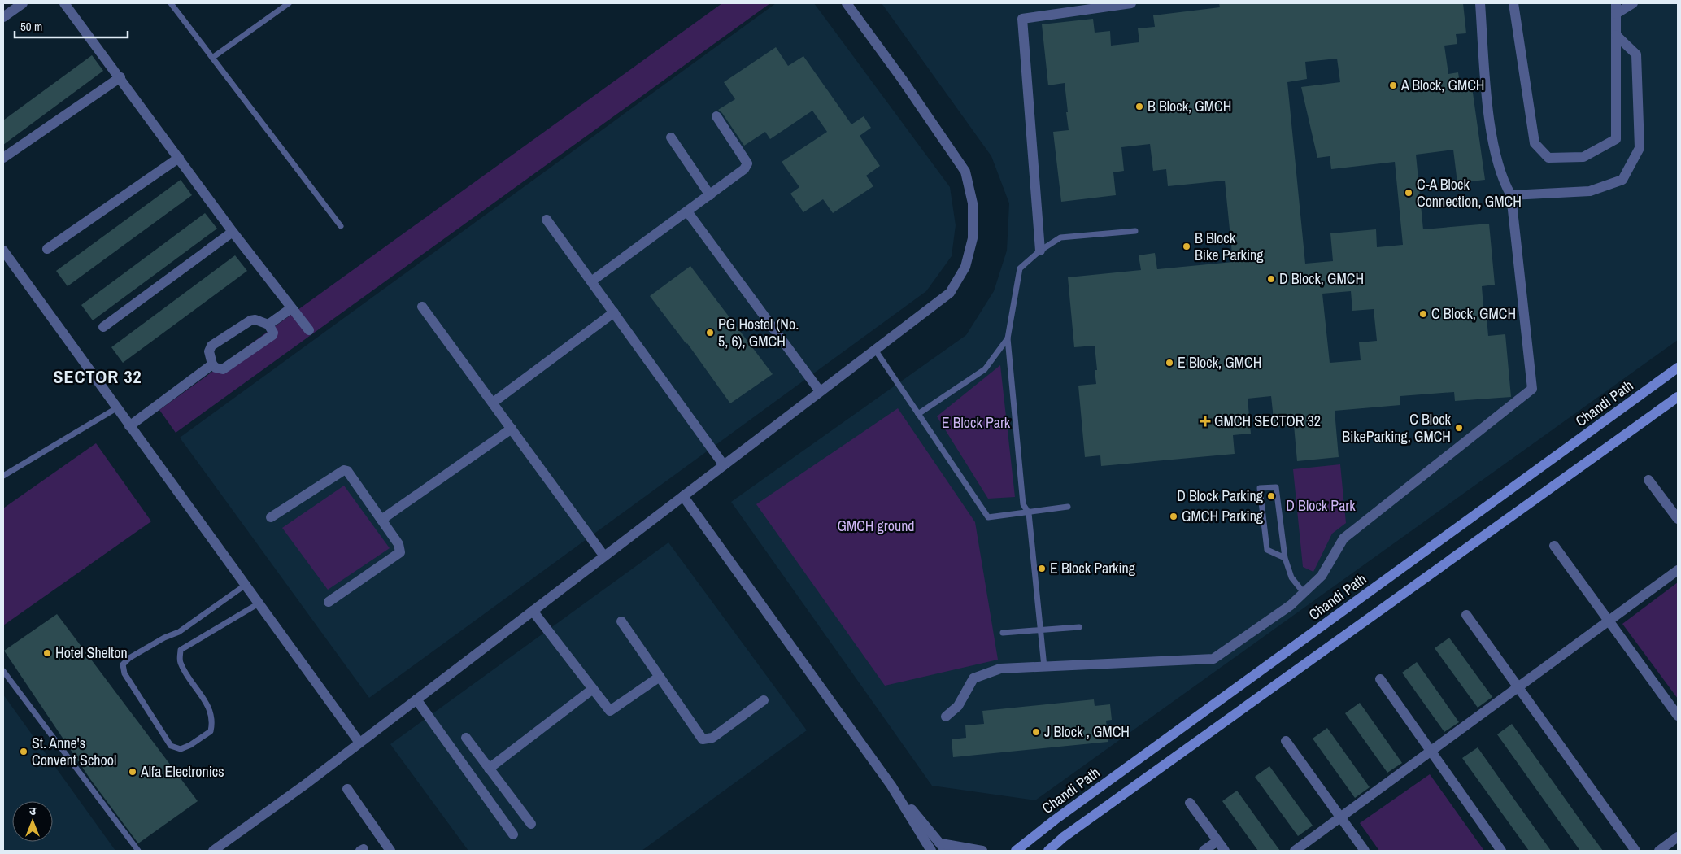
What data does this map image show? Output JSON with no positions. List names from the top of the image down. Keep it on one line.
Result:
{"streets":{"main road":["Chandi Path"]},"districts":["SECTOR 32"],"parks":["E Block Park","D Block Park","GMCH ground"],"places":{"other":["A Block, GMCH","B Block, GMCH","C-A Block Connection, GMCH","B Block Bike Parking","D Block, GMCH","C Block, GMCH","PG Hostel (No. 5, 6), GMCH","E Block, GMCH","C Block BikeParking, GMCH","D Block Parking","GMCH Parking","E Block Parking","Hotel Shelton","J Block , GMCH","St. Anne's Convent School","Alfa Electronics"],"health":["GMCH SECTOR 32"]},"scale_bar":"50 m","north":"top"}
